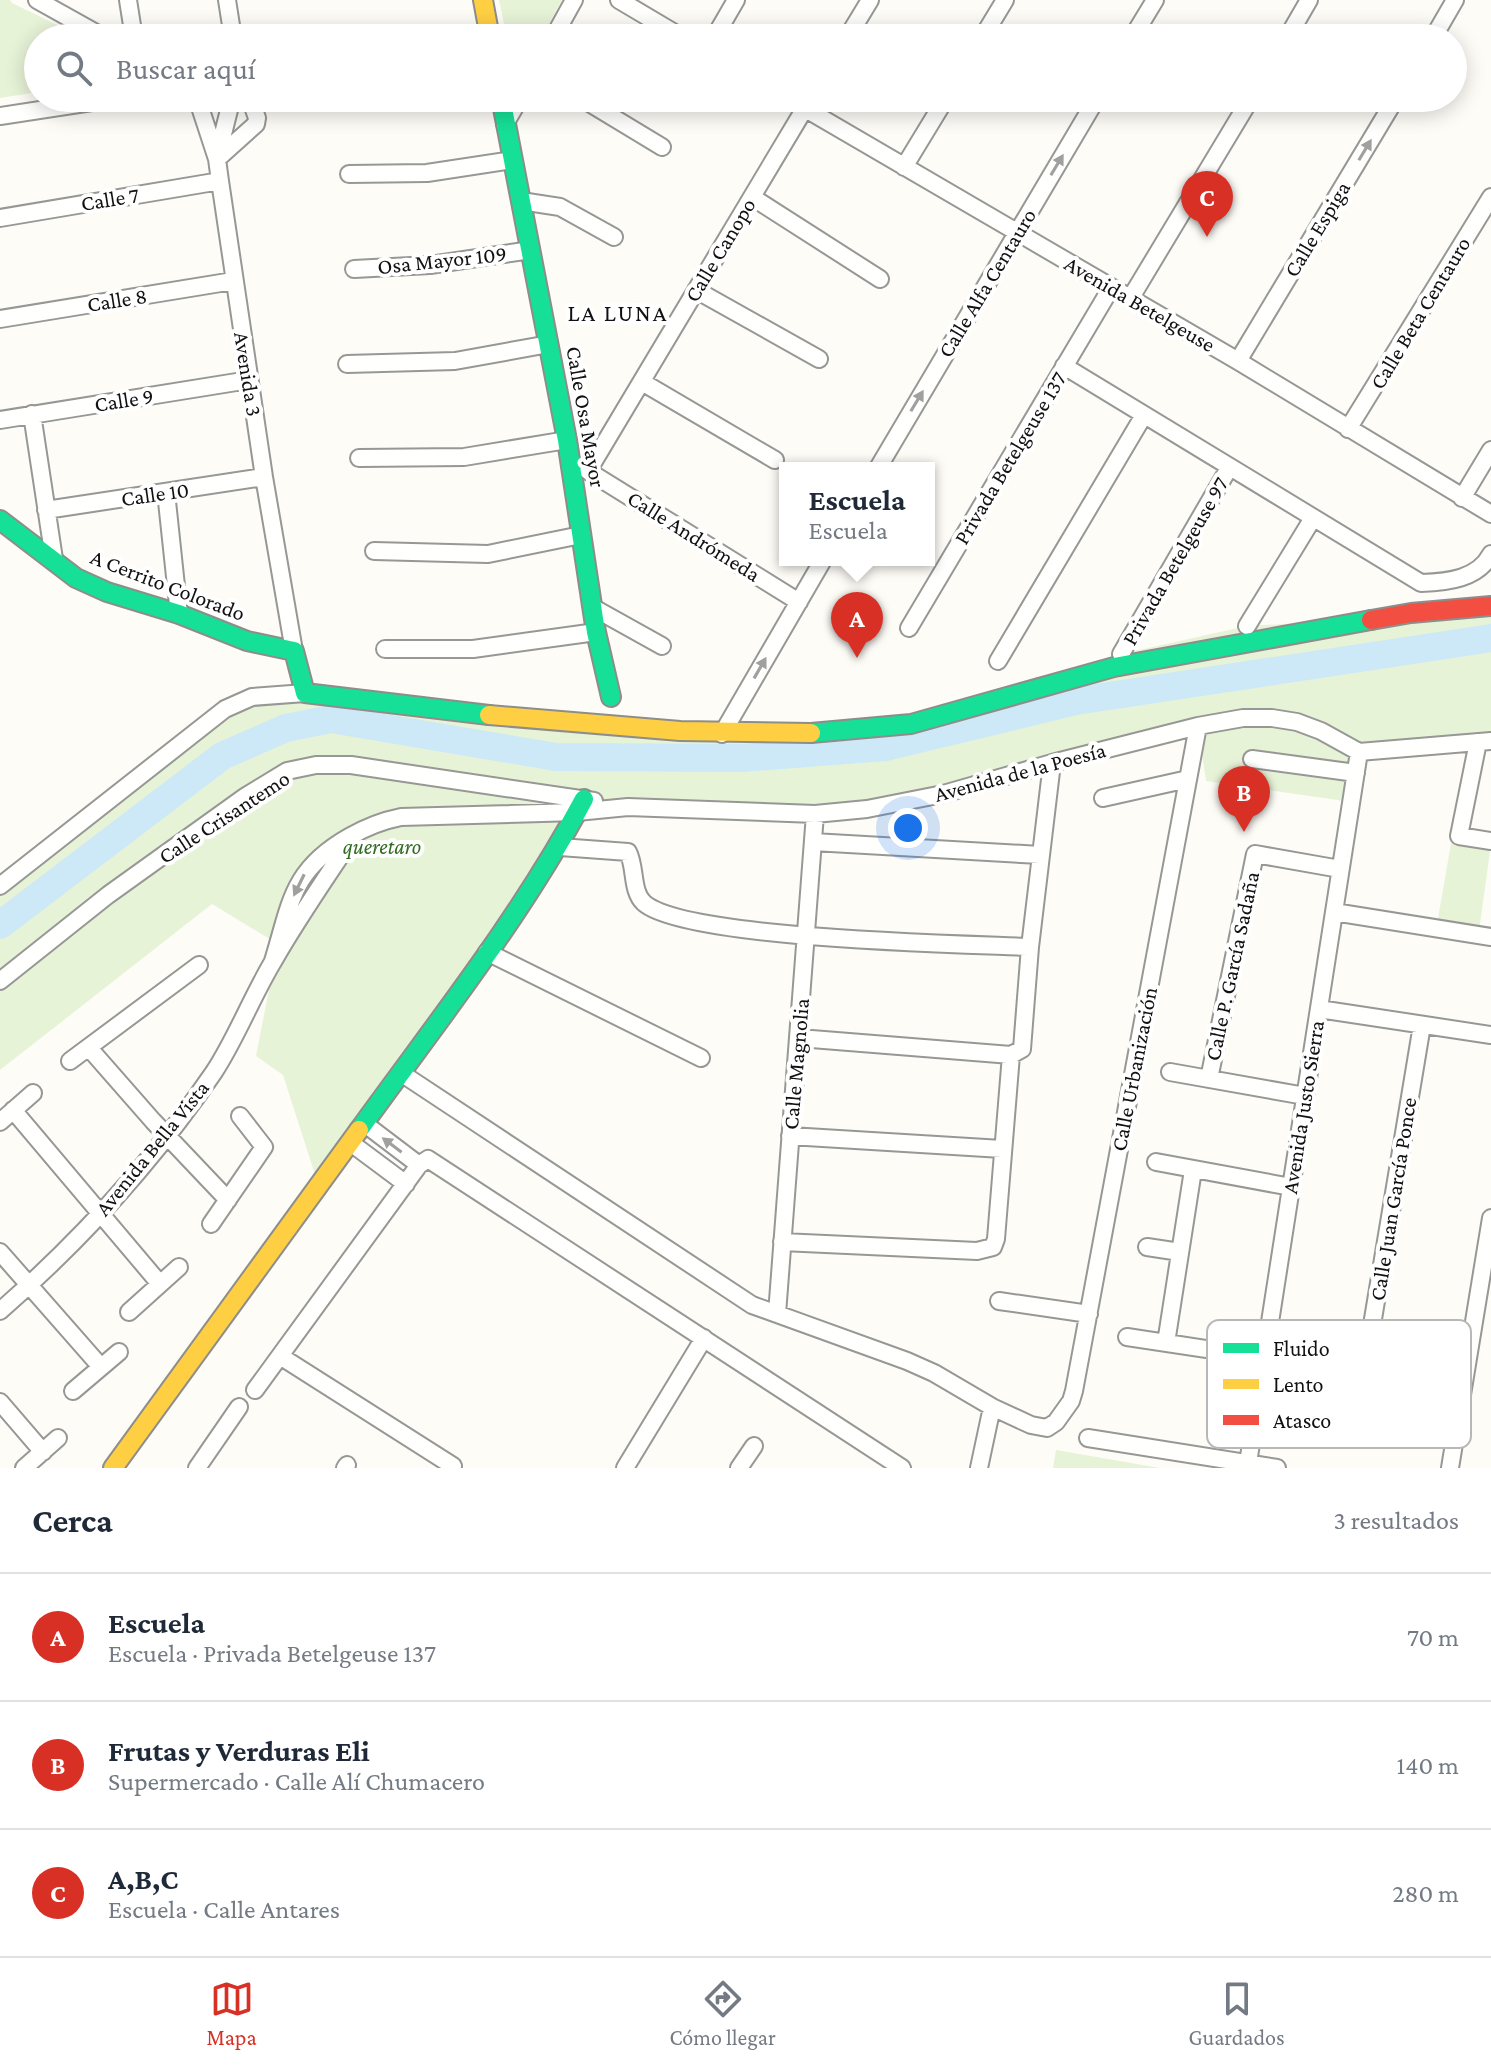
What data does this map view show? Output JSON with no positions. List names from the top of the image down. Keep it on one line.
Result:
{"streets":{"main road":["Calle Osa Mayor","A Cerrito Colorado"],"street":["Calle 7","Calle Espiga","Calle Canopo","Osa Mayor 109","Calle Alfa Centauro","Calle 8","Avenida Betelgeuse","Calle Beta Centauro","Avenida 3","Calle 9","Privada Betelgeuse 137","Calle 10","Calle Andrómeda","Privada Betelgeuse 97","Avenida de la Poesía","Calle Crisantemo","Calle P. García Sadaña","Calle Magnolia","Calle Urbanización","Avenida Justo Sierra","Avenida Bella Vista","Calle Juan García Ponce"]},"crossings":[["Calle 7","Avenida 3"],["Calle Espiga","Avenida Betelgeuse"],["Calle Canopo","Calle Osa Mayor"],["Calle Canopo","Calle Andrómeda"],["Osa Mayor 109","Calle Osa Mayor"],["Calle Alfa Centauro","Avenida Betelgeuse"],["Calle 8","Avenida 3"],["Avenida Betelgeuse","Calle Beta Centauro"],["Avenida Betelgeuse","Privada Betelgeuse 137"],["Avenida 3","Calle 9"],["Avenida 3","Calle 10"],["Avenida 3","A Cerrito Colorado"],["Calle Osa Mayor","Calle Andrómeda"],["Privada Betelgeuse 137","Privada Betelgeuse 97"],["Avenida de la Poesía","Calle Crisantemo"],["Avenida de la Poesía","Calle Magnolia"],["Avenida de la Poesía","Calle Urbanización"],["Avenida de la Poesía","Avenida Justo Sierra"],["Avenida de la Poesía","Avenida Bella Vista"],["Calle Crisantemo","Avenida Bella Vista"],["Calle P. García Sadaña","Avenida Justo Sierra"]],"districts":["LA LUNA"],"parks":["queretaro"],"legend":["Fluido","Lento","Atasco"],"page":{"search":"Buscar aquí","pins":["C","A","B"],"popup":["Escuela","Escuela"],"heading":["Cerca","3 resultados"],"list":[{"mark":"A","name":"Escuela","note":"Escuela · Privada Betelgeuse 137","value":"70 m"},{"mark":"B","name":"Frutas y Verduras Eli","note":"Supermercado · Calle Alí Chumacero","value":"140 m"},{"mark":"C","name":"A,B,C","note":"Escuela · Calle Antares","value":"280 m"}],"nav":["Mapa","Cómo llegar","Guardados"]}}
